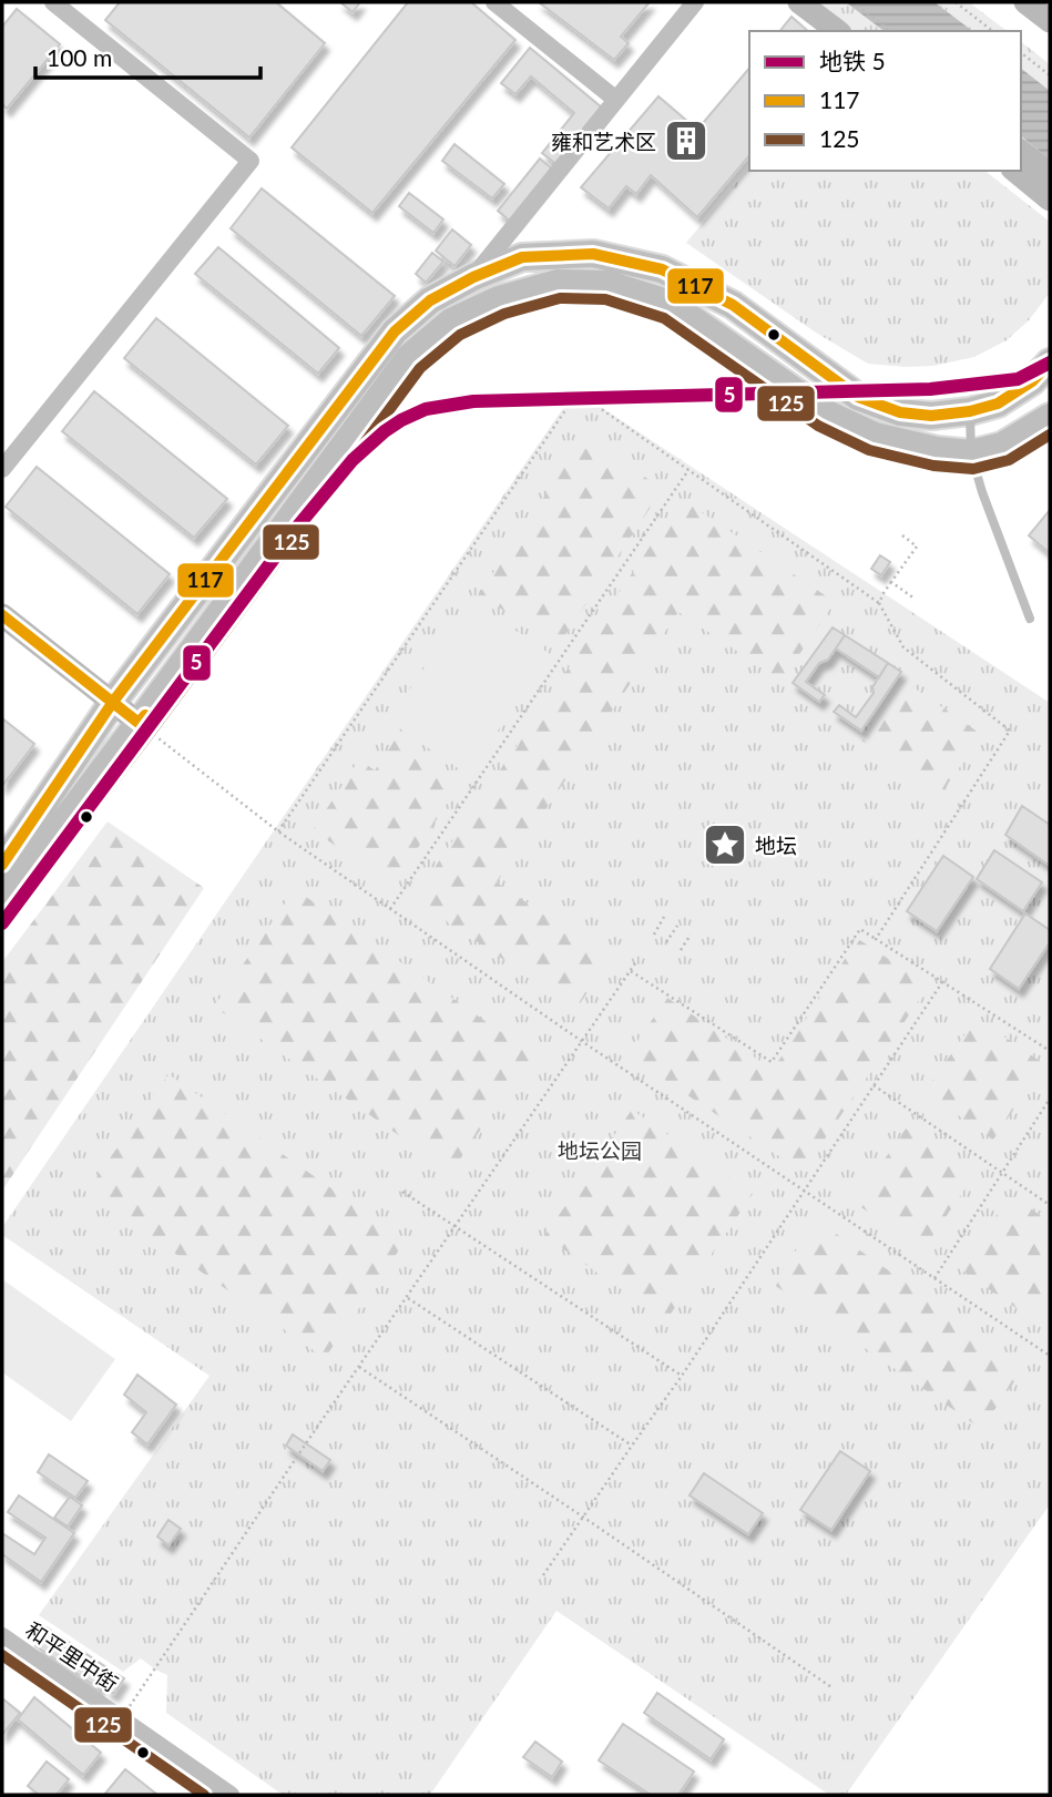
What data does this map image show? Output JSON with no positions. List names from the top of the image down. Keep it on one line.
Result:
{"streets":{"street":["和平里中街"]},"parks":["地坛公园"],"places":{"building":["雍和艺术区"],"place":["地坛"]},"lines":["transit line 117","transit line 125","metro line 5"],"legend":["地铁 5","117","125"],"scale_bar":"100 m"}
